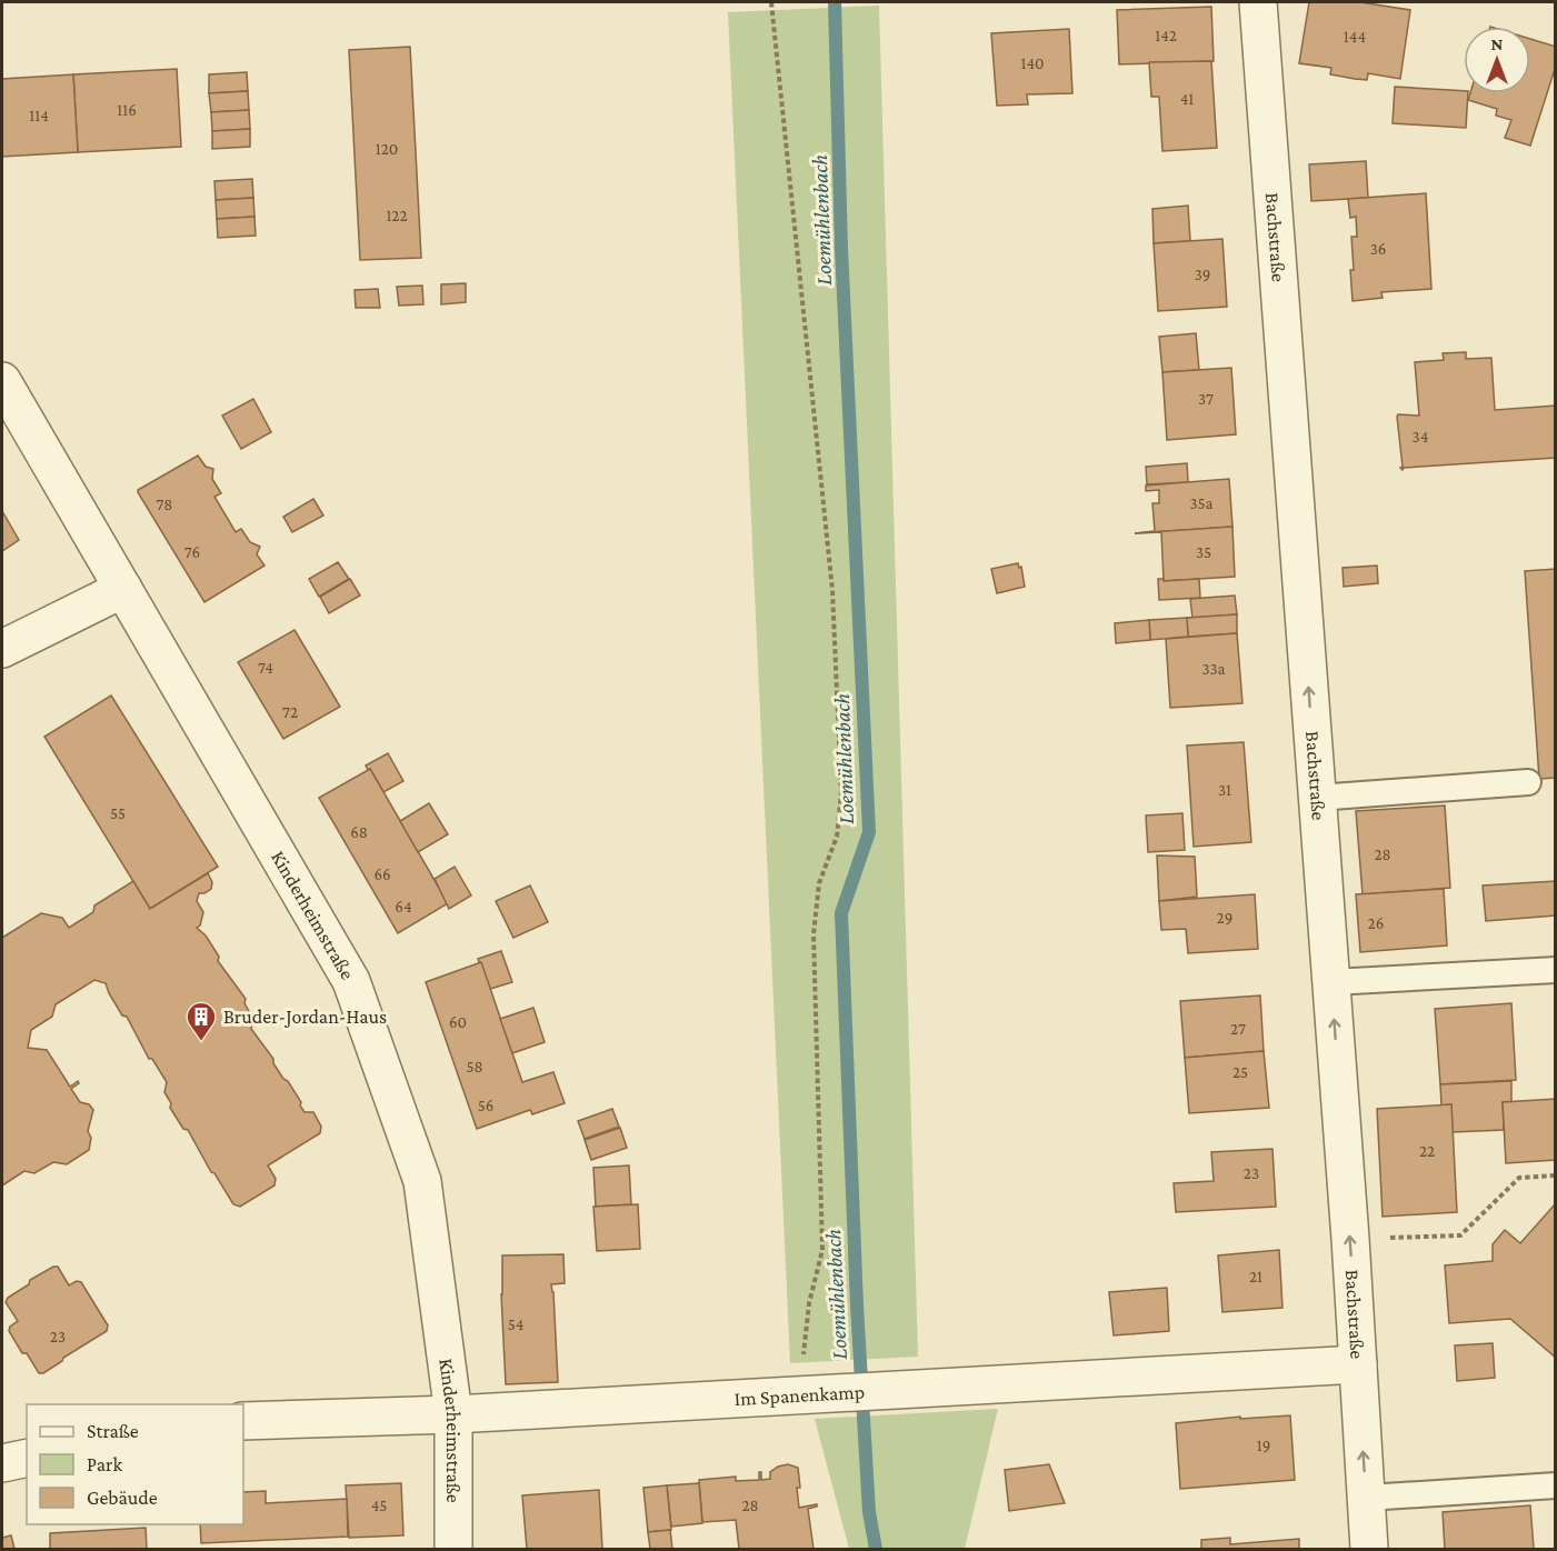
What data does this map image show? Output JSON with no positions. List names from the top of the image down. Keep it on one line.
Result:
{"streets":{"street":["Bachstraße","Kinderheimstraße","Im Spanenkamp"]},"crossings":[["Bachstraße","Im Spanenkamp"],["Kinderheimstraße","Im Spanenkamp"]],"one_way":["Bachstraße"],"water":["Loemühlenbach"],"places":{"building":["Bruder-Jordan-Haus"]},"house_numbers":["142","144","140","41","116","114","120","122","36","39","37","34","35a","78","76","35","74","33a","72","31","55","68","28","66","64","29","26","60","27","58","25","56","22","23","21","54","23","19","45","28"],"legend":["Straße","Park","Gebäude"],"north":"top"}
